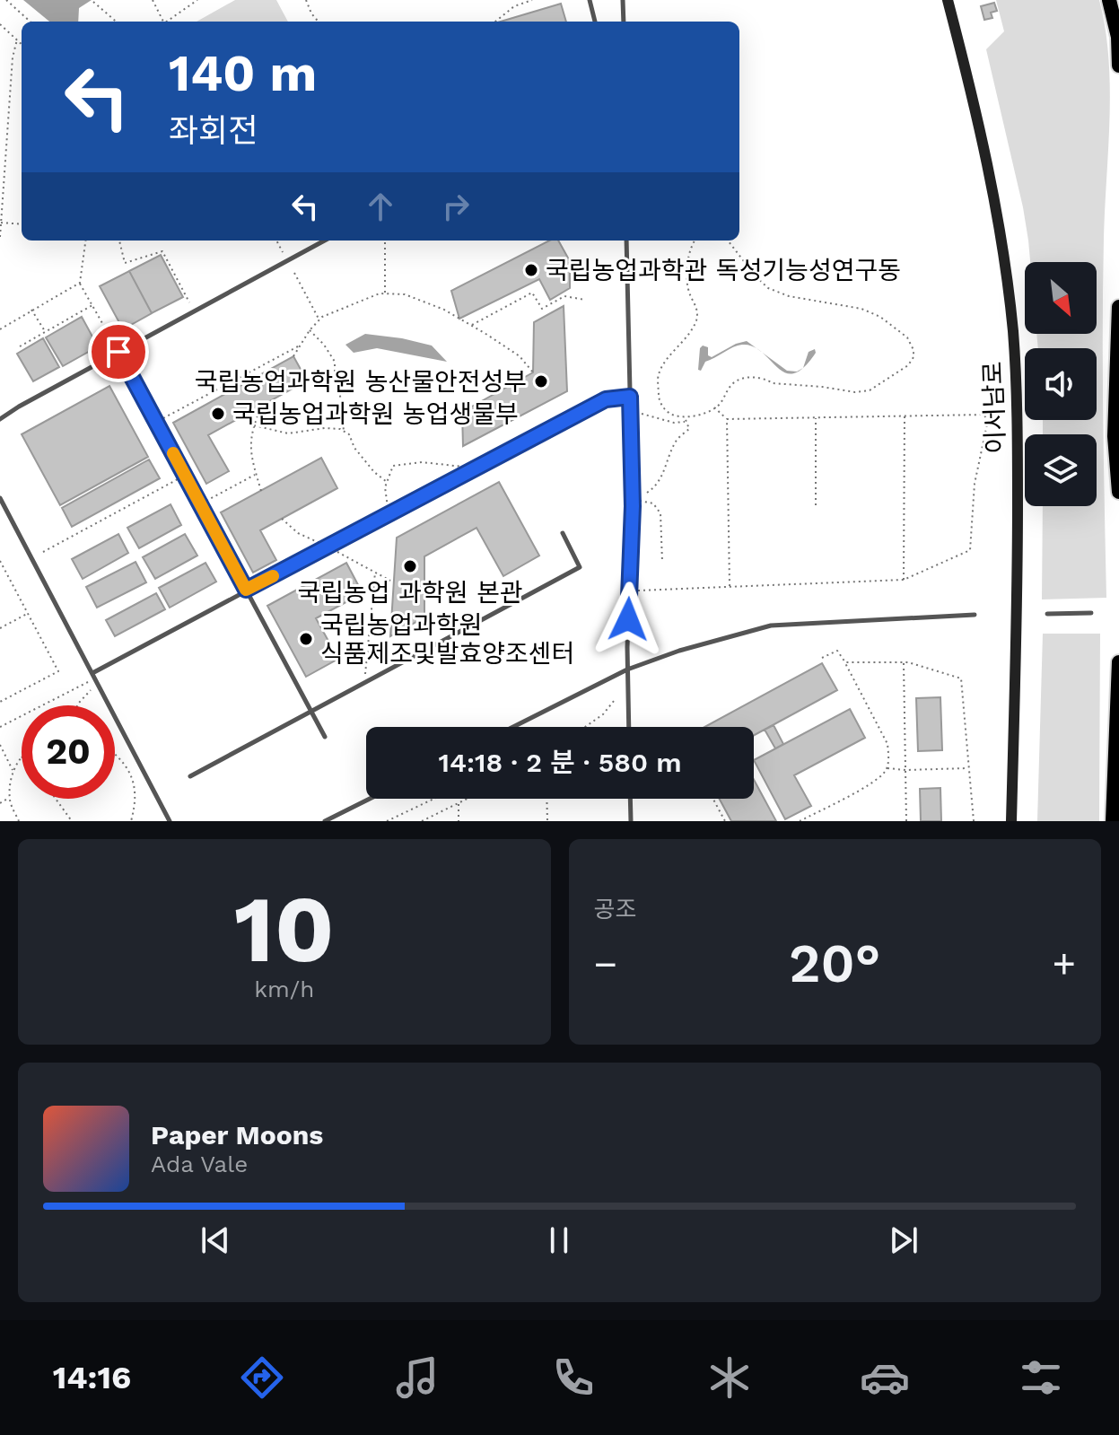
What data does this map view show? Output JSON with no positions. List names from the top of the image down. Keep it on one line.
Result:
{"streets":{"main road":["이서남로"]},"places":["국립농업과학관 독성기능성연구동","국립농업과학원 농산물안전성부","국립농업과학원 농업생물부","국립농업 과학원 본관","국립농업과학원 식품제조및발효양조센터"],"north":"bottom right","page":{"turn":["140 m","좌회전"],"limit":"20","trip":"14:18 · 2 분 · 580 m","tile":[["10","km/h"],"공조"],"heat":["−","20°","+"],"song":["Paper Moons","Ada Vale"],"tabs":"14:16"}}
